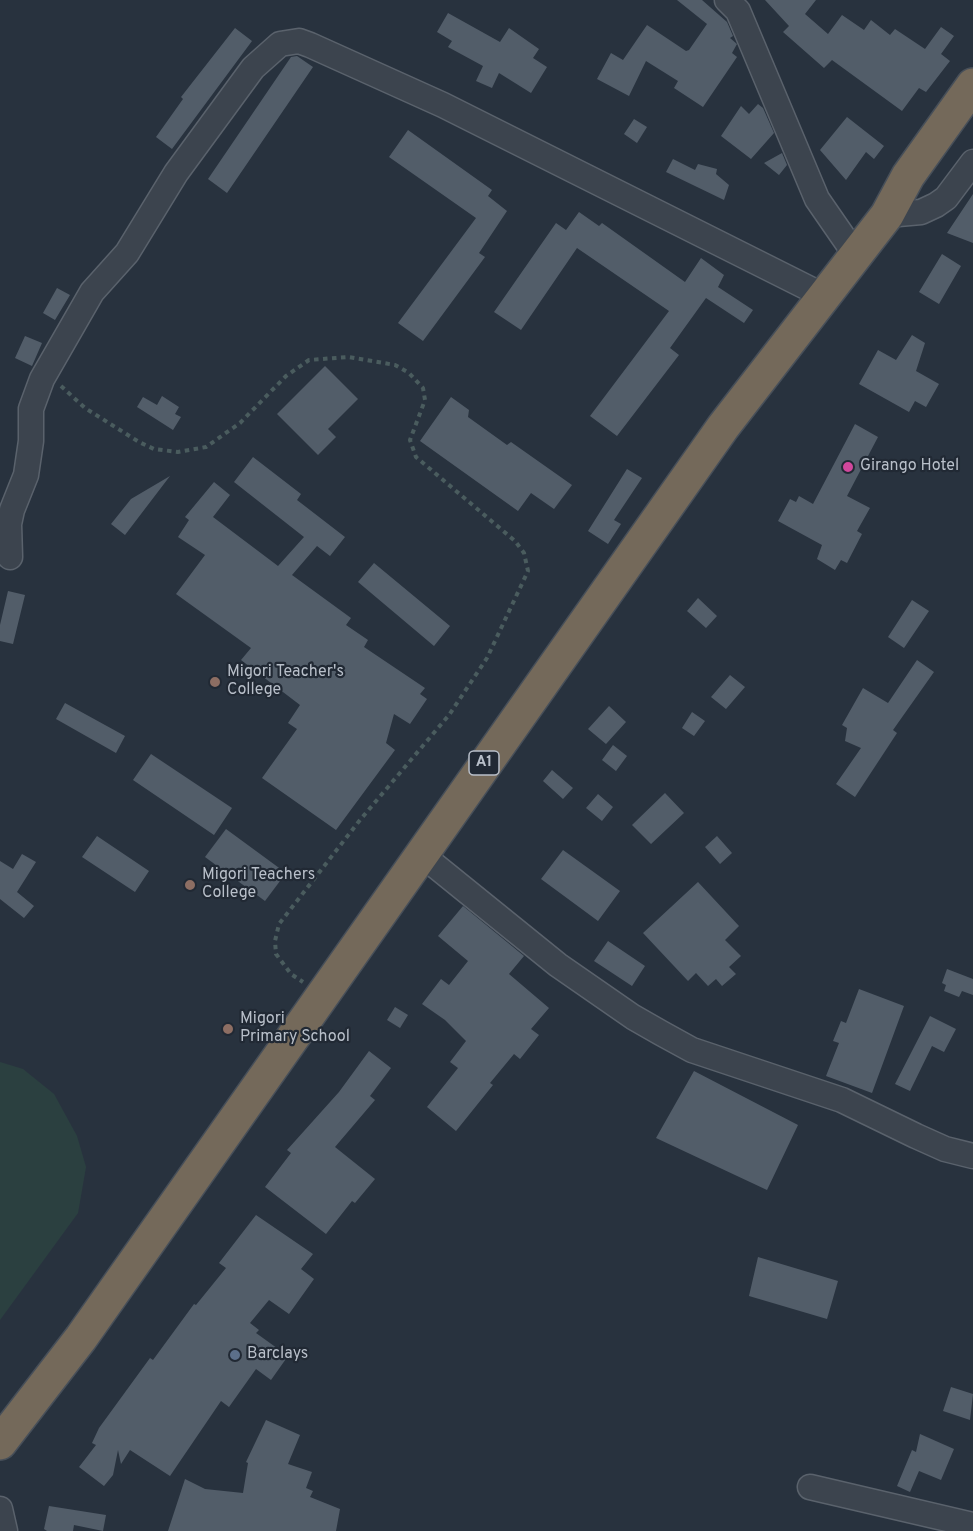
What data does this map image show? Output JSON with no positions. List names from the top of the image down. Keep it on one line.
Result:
{"streets":{"highway":["A1"]},"places":["Girango Hotel","Migori Teacher's College","Migori Teachers College","Migori Primary School","Barclays"]}
